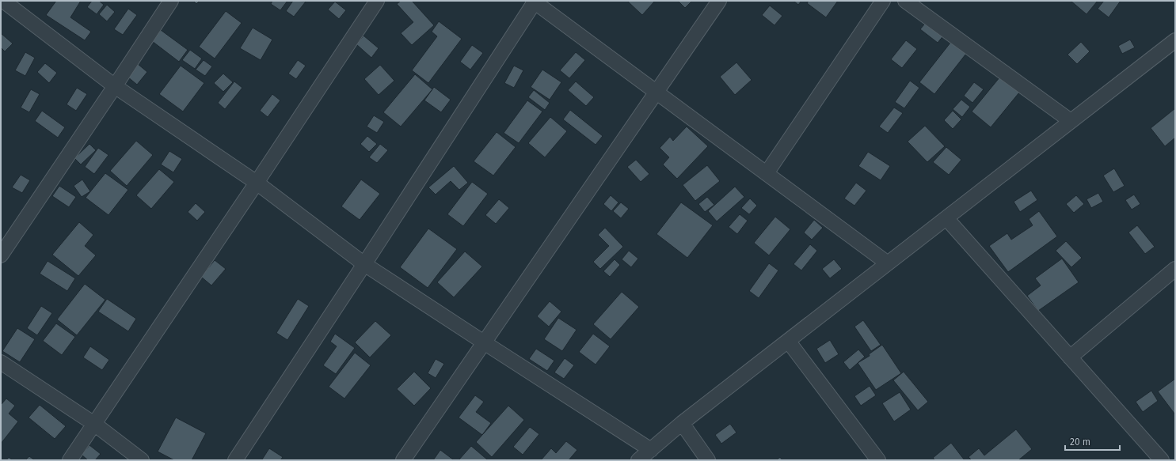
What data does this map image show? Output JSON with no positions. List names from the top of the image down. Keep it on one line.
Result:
{"scale_bar":"20 m"}
